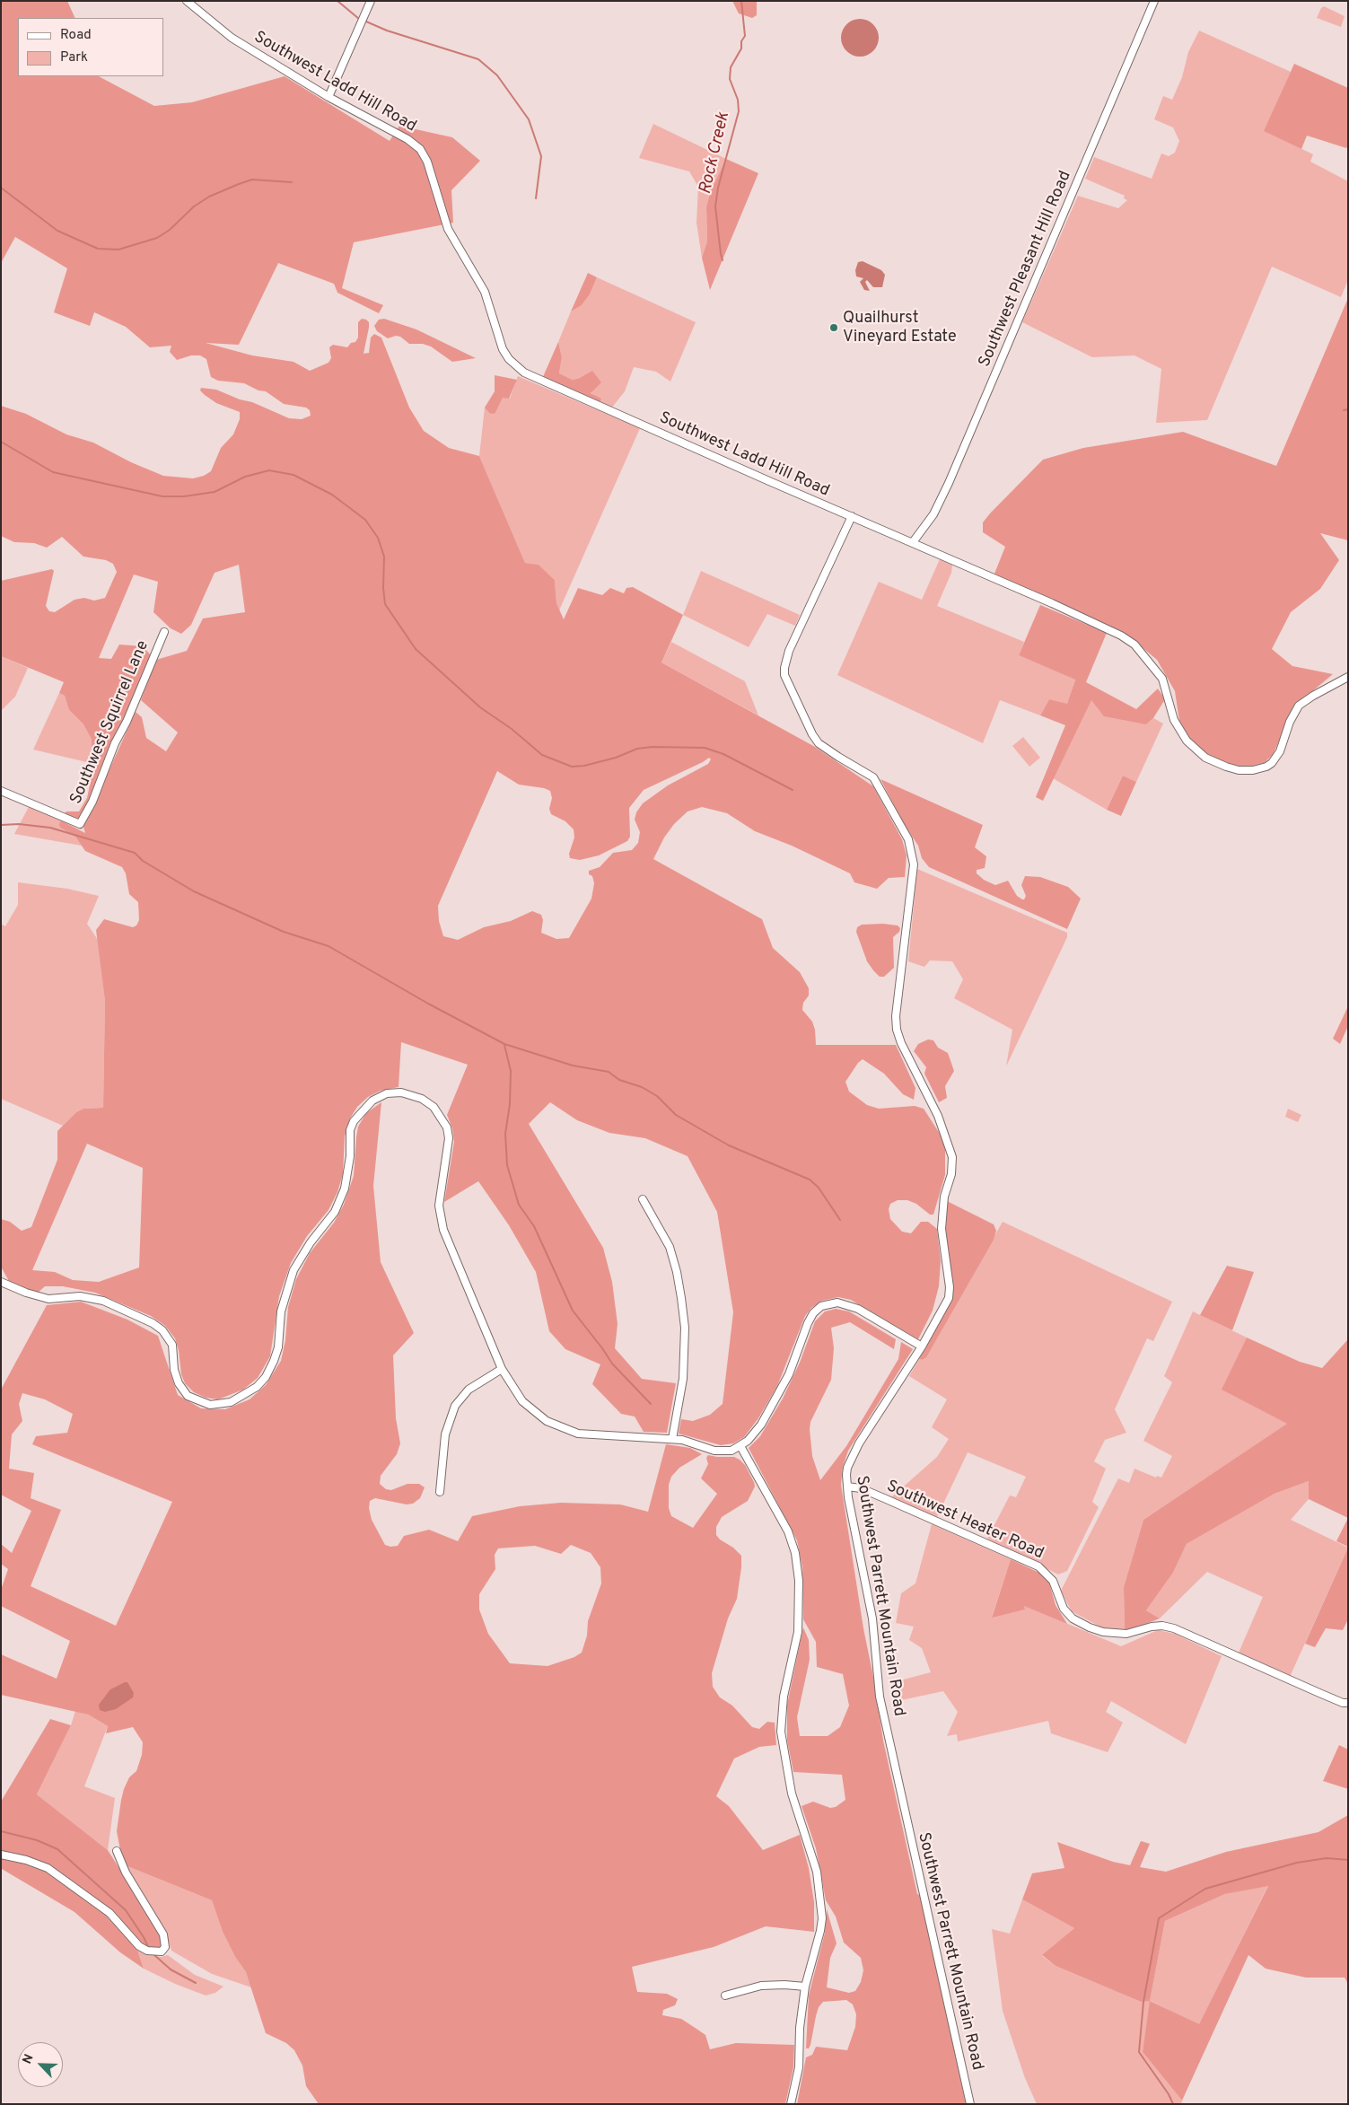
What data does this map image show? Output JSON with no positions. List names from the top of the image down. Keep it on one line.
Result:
{"streets":{"street":["Southwest Ladd Hill Road","Southwest Pleasant Hill Road","Southwest Squirrel Lane","Southwest Heater Road","Southwest Parrett Mountain Road"]},"crossings":[["Southwest Ladd Hill Road","Southwest Pleasant Hill Road"],["Southwest Ladd Hill Road","Southwest Parrett Mountain Road"],["Southwest Heater Road","Southwest Parrett Mountain Road"]],"water":["Rock Creek"],"places":["Quailhurst Vineyard Estate"],"legend":["Road","Park"],"north":"top left"}
